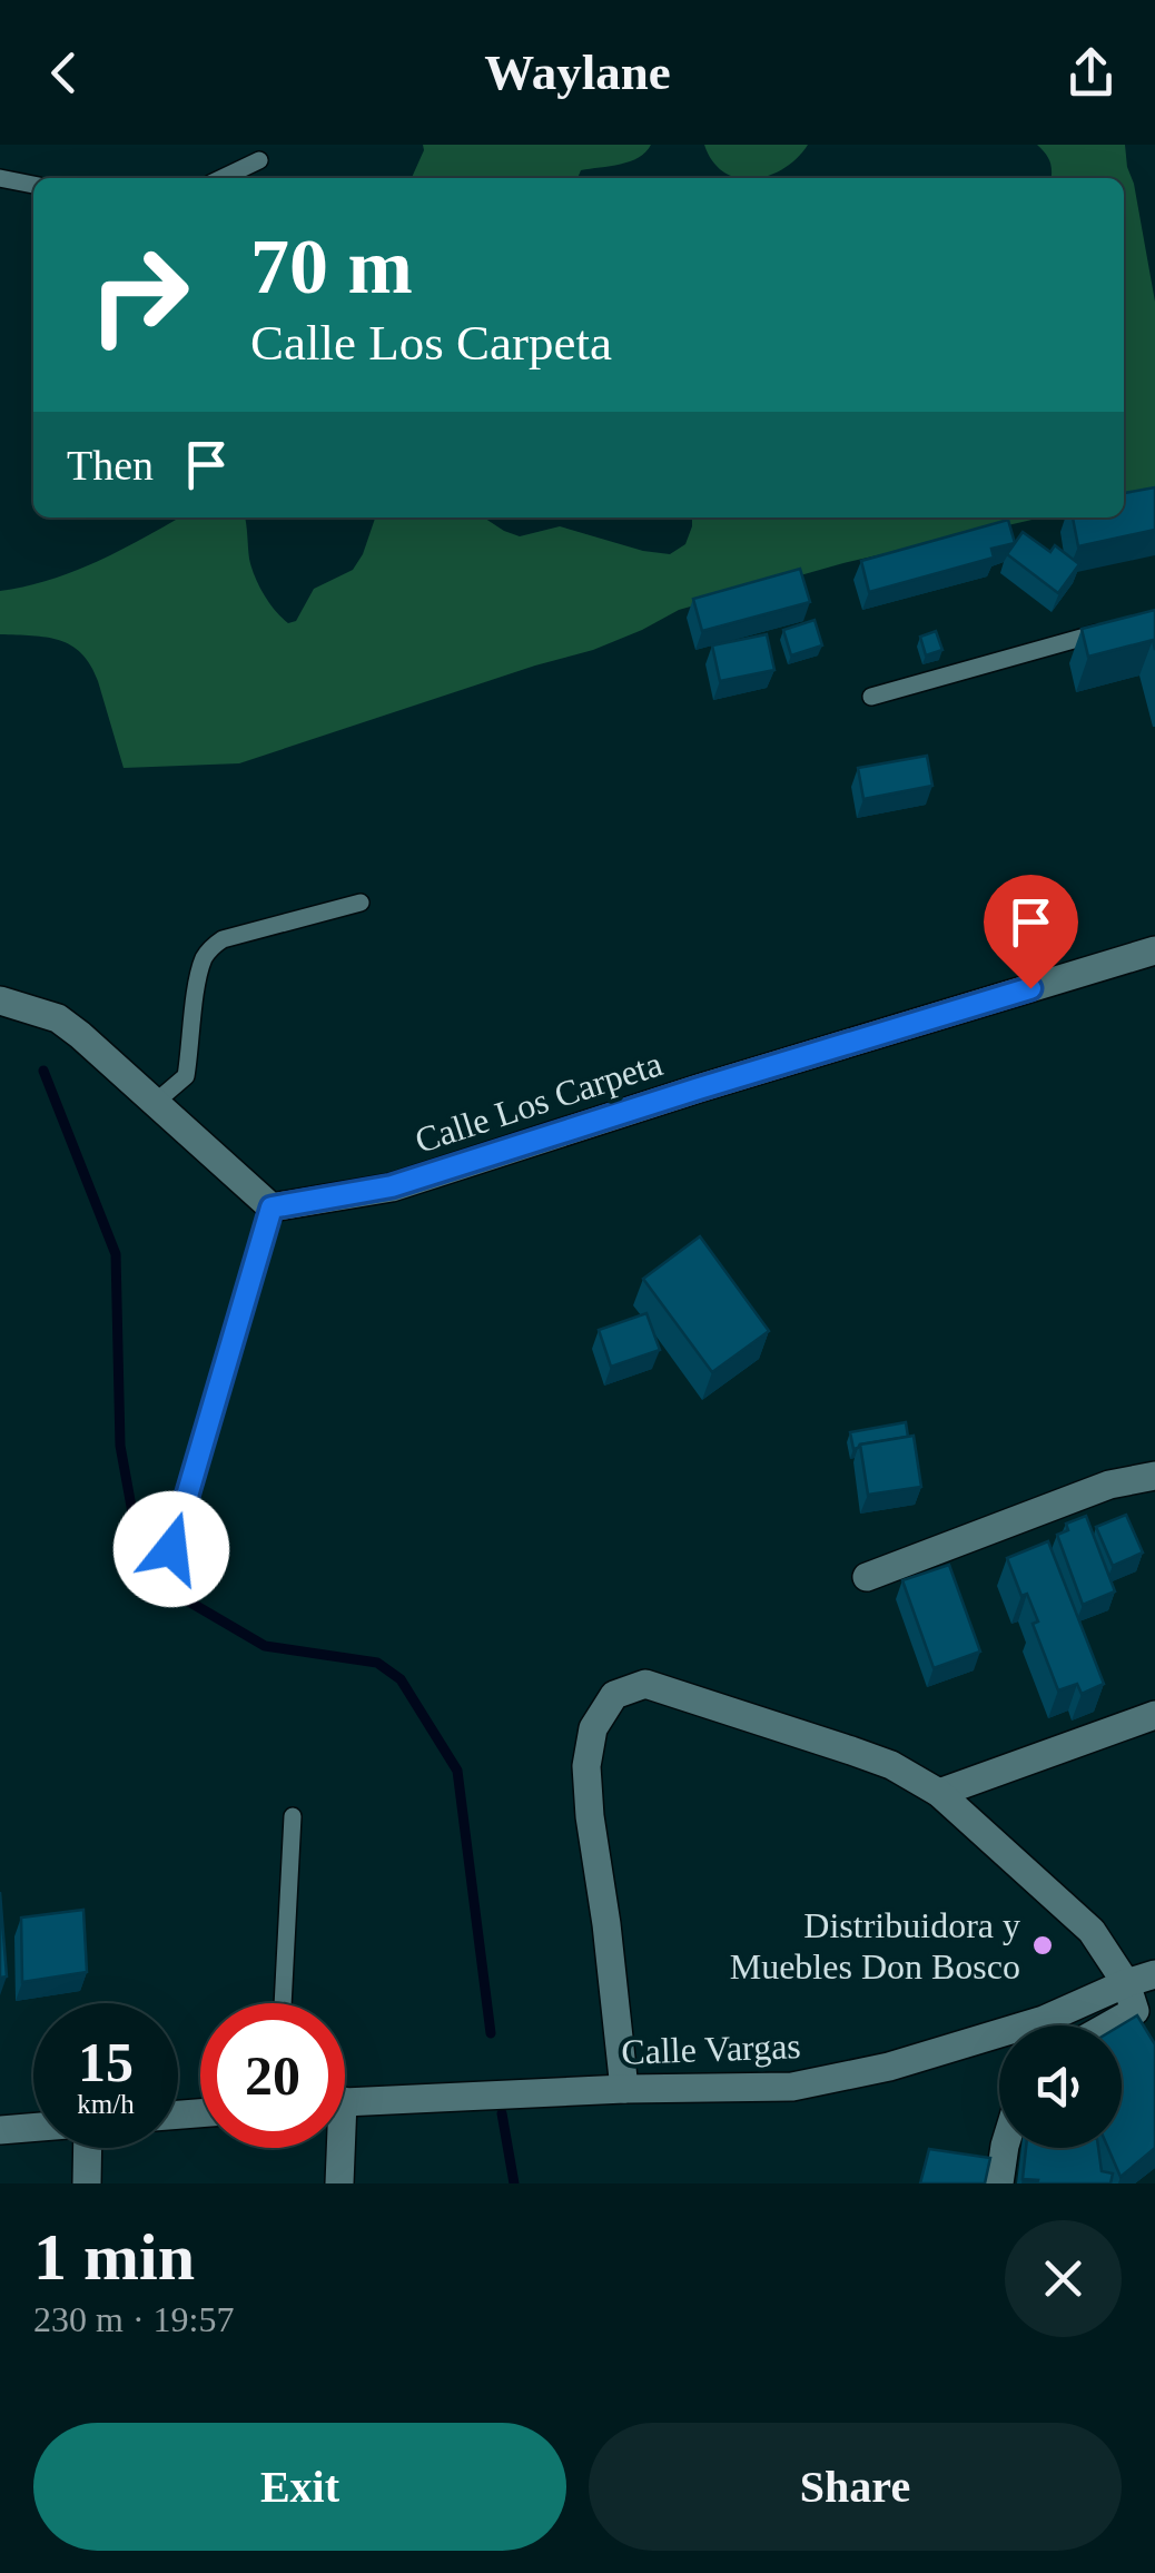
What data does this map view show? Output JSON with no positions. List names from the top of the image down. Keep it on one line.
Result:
{"streets":{"street":["Calle Los Carpeta","Calle Vargas"]},"places":["Distribuidora y Muebles Don Bosco"],"page":{"header":"Waylane","turn":["70 m","Calle Los Carpeta"],"then":"Then","speed":"15 km/h","limit":"20","heading":["1 min","230 m · 19:57"],"buttons":["Exit","Share"]}}
